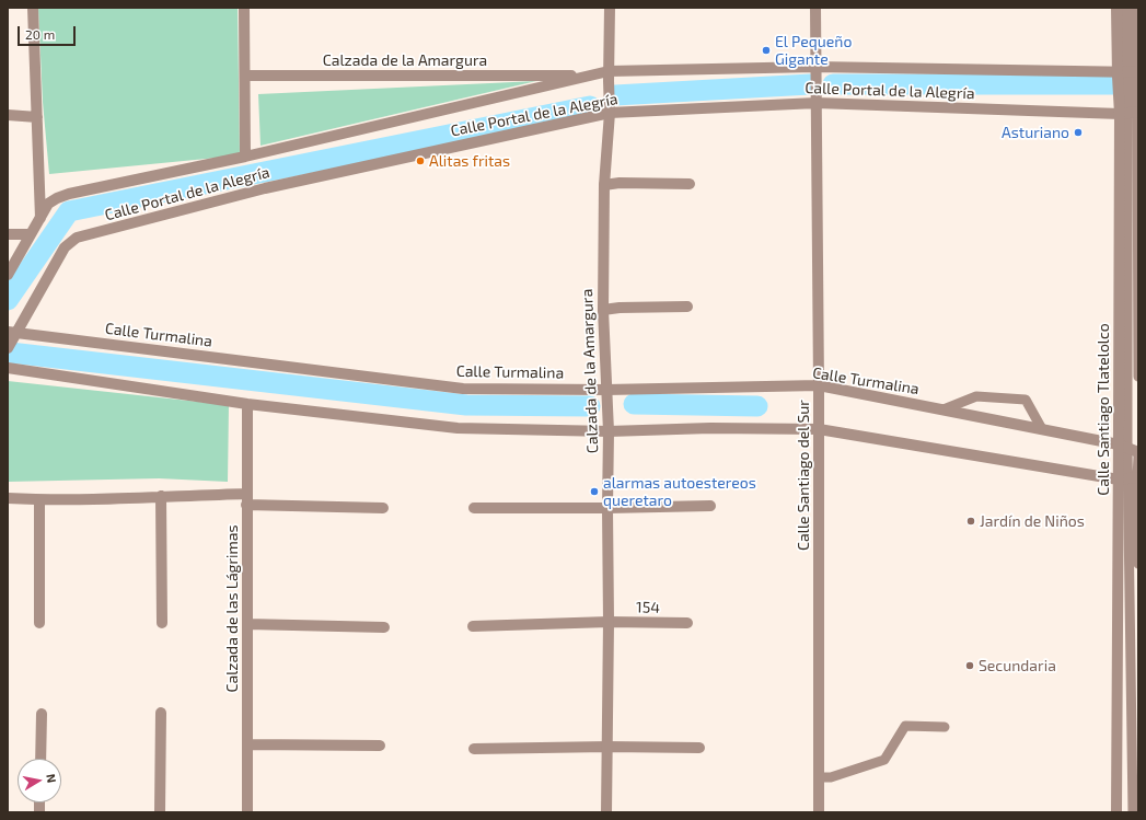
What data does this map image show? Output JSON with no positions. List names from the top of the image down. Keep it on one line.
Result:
{"streets":{"street":["Calzada de la Amargura","Calle Portal de la Alegría","Calle Turmalina","Calle Santiago Tlatelolco","Calle Santiago del Sur","154","Calzada de las Lágrimas"]},"crossings":[["Calzada de la Amargura","Calle Portal de la Alegría"],["Calzada de la Amargura","Calle Turmalina"],["Calzada de la Amargura","154"],["Calle Portal de la Alegría","Calle Turmalina"],["Calle Portal de la Alegría","Calle Santiago Tlatelolco"],["Calle Portal de la Alegría","Calle Santiago del Sur"],["Calle Turmalina","Calle Santiago Tlatelolco"],["Calle Turmalina","Calle Santiago del Sur"]],"places":["El Pequeño Gigante","Asturiano","Alitas fritas","alarmas autoestereos queretaro","Jardín de Niños","Secundaria"],"scale_bar":"20 m","north":"right"}
